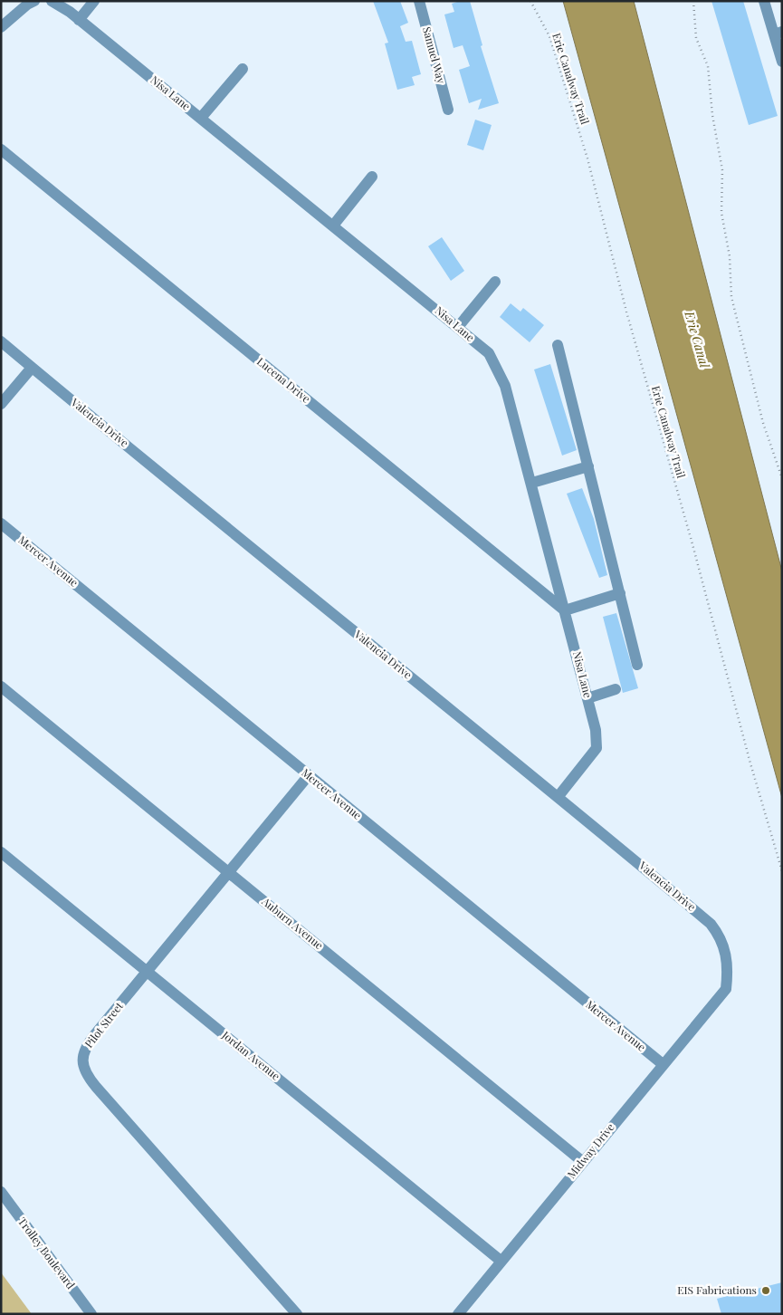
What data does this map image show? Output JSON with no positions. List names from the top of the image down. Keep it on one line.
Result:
{"streets":{"street":["Samuel Way","Nisa Lane","Lucena Drive","Valencia Drive","Mercer Avenue","Auburn Avenue","Pilot Street","Jordan Avenue","Midway Drive","Trolley Boulevard"],"path":["Erie Canalway Trail"]},"crossings":[["Nisa Lane","Lucena Drive"],["Nisa Lane","Valencia Drive"],["Valencia Drive","Midway Drive"],["Mercer Avenue","Pilot Street"],["Mercer Avenue","Midway Drive"],["Auburn Avenue","Pilot Street"],["Auburn Avenue","Midway Drive"],["Pilot Street","Jordan Avenue"],["Jordan Avenue","Midway Drive"]],"water":["Erie Canal"],"places":["EIS Fabrications"]}
